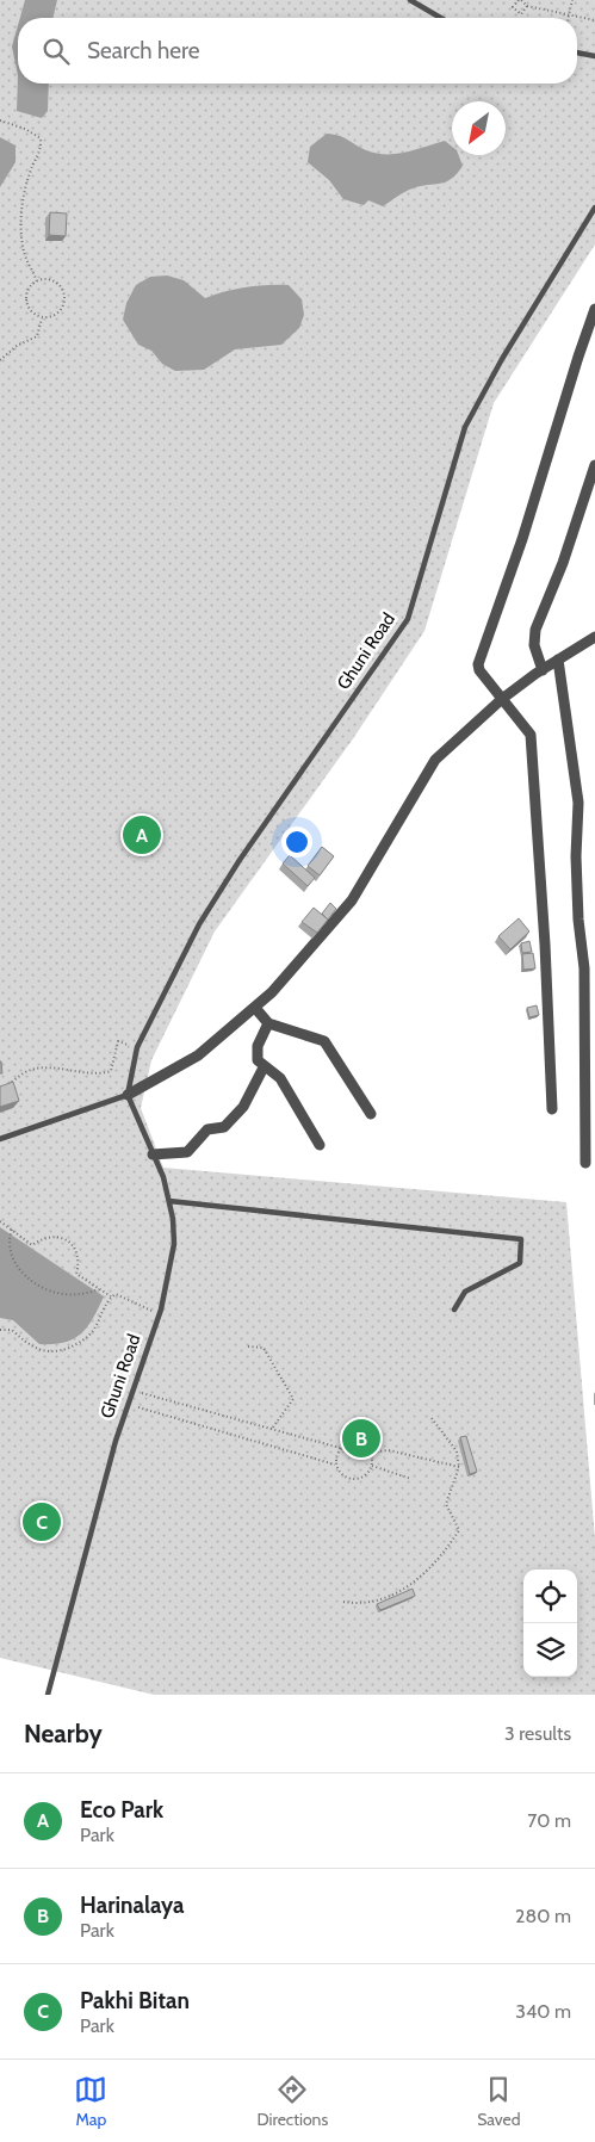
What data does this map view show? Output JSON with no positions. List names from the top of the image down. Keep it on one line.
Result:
{"streets":{"lane":["Ghuni Road"]},"north":"bottom left","page":{"search":"Search here","pins":["A","B","C"],"heading":["Nearby","3 results"],"list":[{"mark":"A","name":"Eco Park","note":"Park","value":"70 m"},{"mark":"B","name":"Harinalaya","note":"Park","value":"280 m"},{"mark":"C","name":"Pakhi Bitan","note":"Park","value":"340 m"}],"nav":["Map","Directions","Saved"]}}
